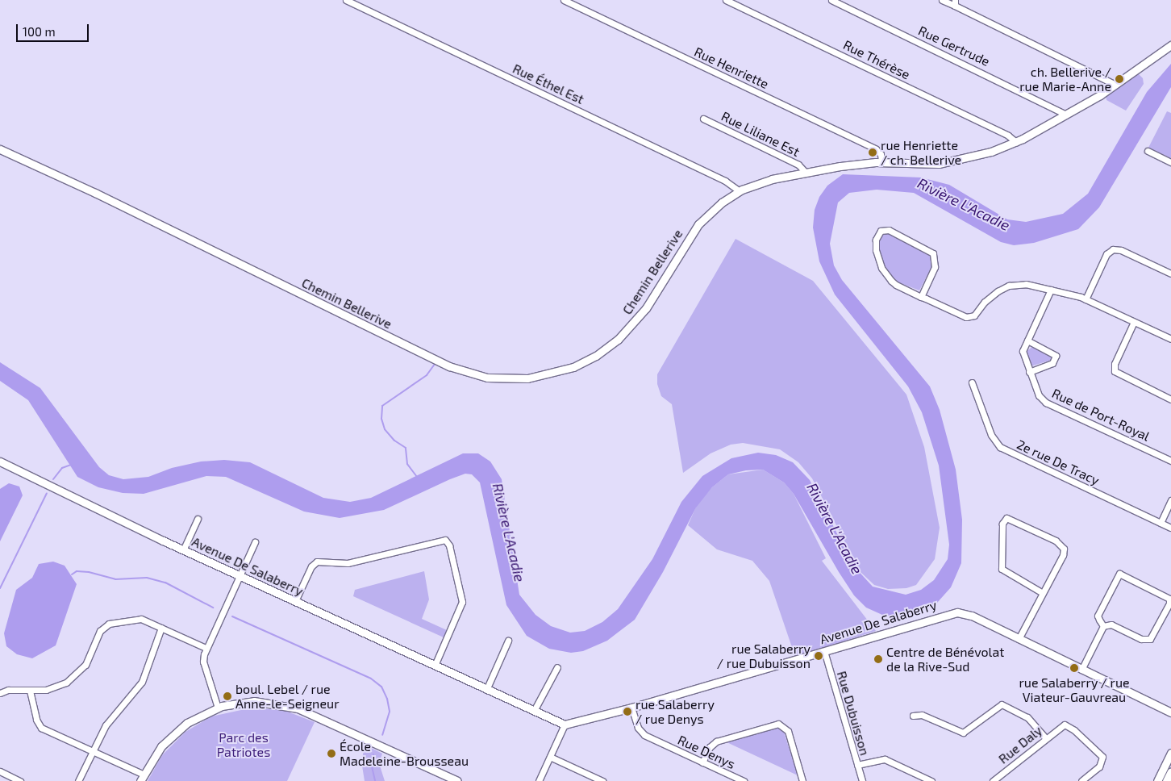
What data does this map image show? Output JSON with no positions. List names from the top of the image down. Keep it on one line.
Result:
{"streets":{"street":["Rue Gertrude","Rue Thérèse","Rue Henriette","Rue Éthel Est","Rue Liliane Est","Chemin Bellerive","Rue de Port-Royal","2e rue De Tracy","Avenue De Salaberry","Rue Dubuisson","Rue Daly","Rue Denys"]},"crossings":[["Rue Gertrude","Chemin Bellerive"],["Rue Thérèse","Chemin Bellerive"],["Rue Henriette","Chemin Bellerive"],["Rue Éthel Est","Chemin Bellerive"],["Rue Liliane Est","Chemin Bellerive"],["Avenue De Salaberry","Rue Dubuisson"],["Avenue De Salaberry","Rue Denys"]],"water":["Rivière L'Acadie"],"parks":["Parc des Patriotes"],"places":["ch. Bellerive / rue Marie-Anne","rue Henriette / ch. Bellerive","rue Salaberry / rue Dubuisson","Centre de Bénévolat de la Rive-Sud","rue Salaberry / rue Viateur-Gauvreau","boul. Lebel / rue Anne-le-Seigneur","rue Salaberry / rue Denys","École Madeleine-Brousseau"],"scale_bar":"100 m"}
